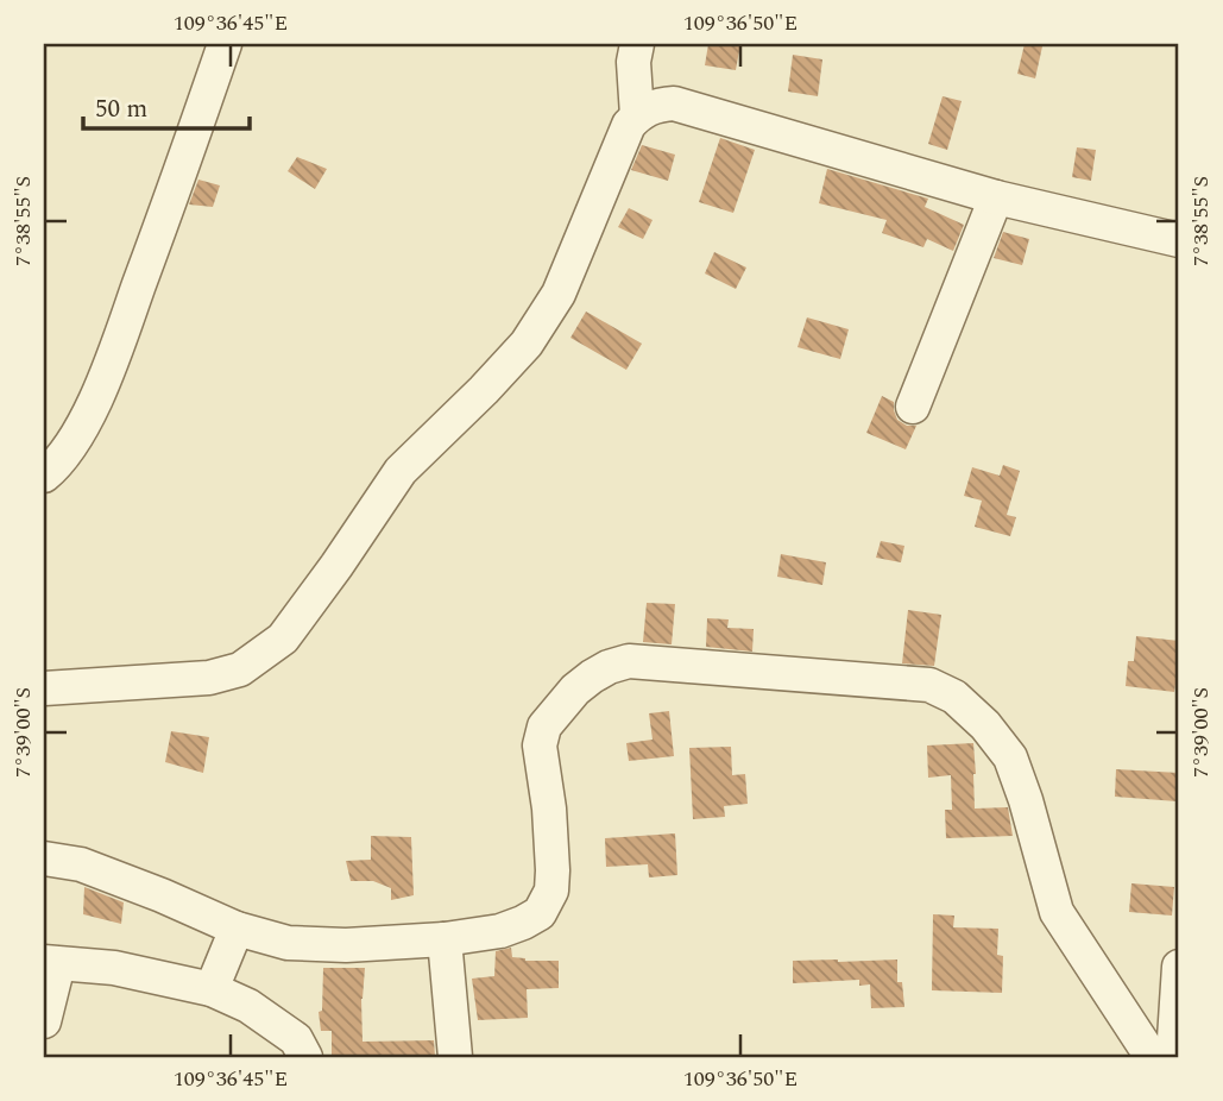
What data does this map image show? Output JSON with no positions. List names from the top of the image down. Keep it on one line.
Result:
{"scale_bar":"50 m","coordinates":["109°36'45\"E","109°36'50\"E","7°38'55\"S","7°39'00\"S"]}
